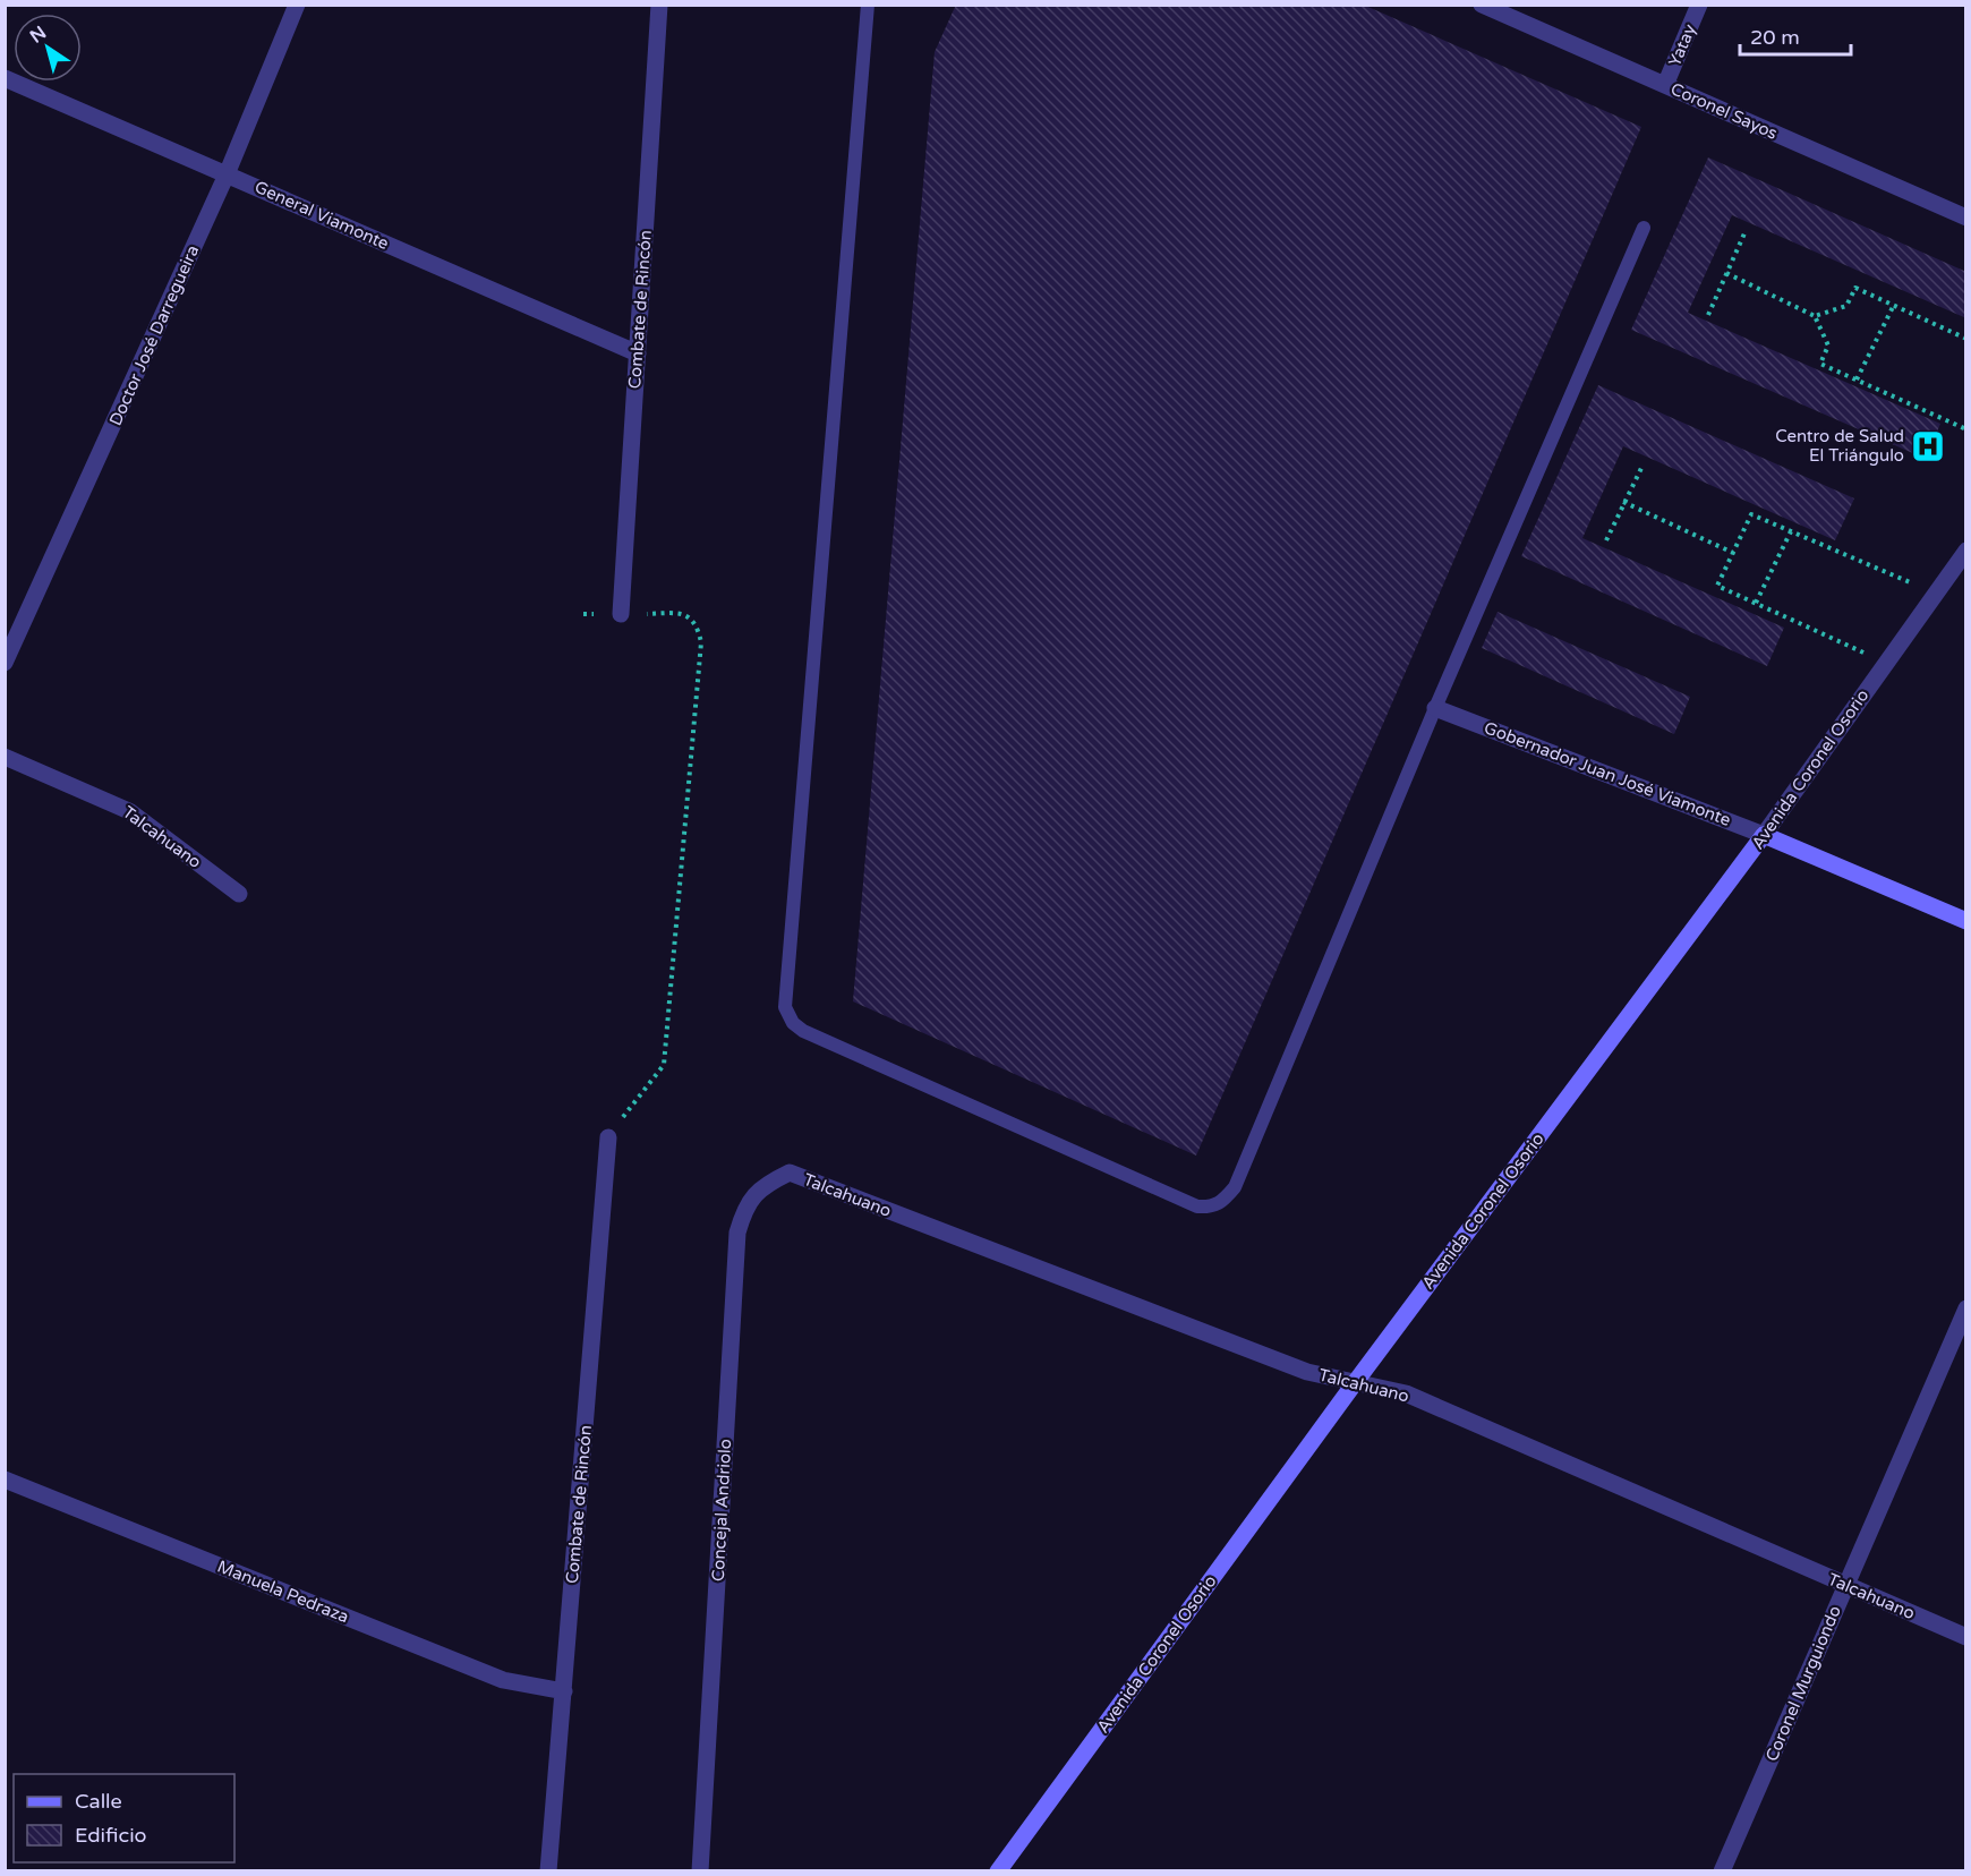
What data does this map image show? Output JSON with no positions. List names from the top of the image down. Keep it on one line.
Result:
{"streets":{"street":["Yatay","Coronel Sayos","General Viamonte","Combate de Rincón","Doctor José Darregueira","Avenida Coronel Osorio","Gobernador Juan José Viamonte","Talcahuano","Concejal Andriolo","Manuela Pedraza","Coronel Murguiondo"]},"crossings":[["Yatay","Coronel Sayos"],["General Viamonte","Combate de Rincón"],["General Viamonte","Doctor José Darregueira"],["Combate de Rincón","Manuela Pedraza"],["Avenida Coronel Osorio","Gobernador Juan José Viamonte"],["Avenida Coronel Osorio","Talcahuano"],["Talcahuano","Concejal Andriolo"],["Talcahuano","Coronel Murguiondo"]],"places":{"hospital":["Centro de Salud El Triángulo"]},"legend":["Calle","Edificio"],"scale_bar":"20 m","north":"top left"}
